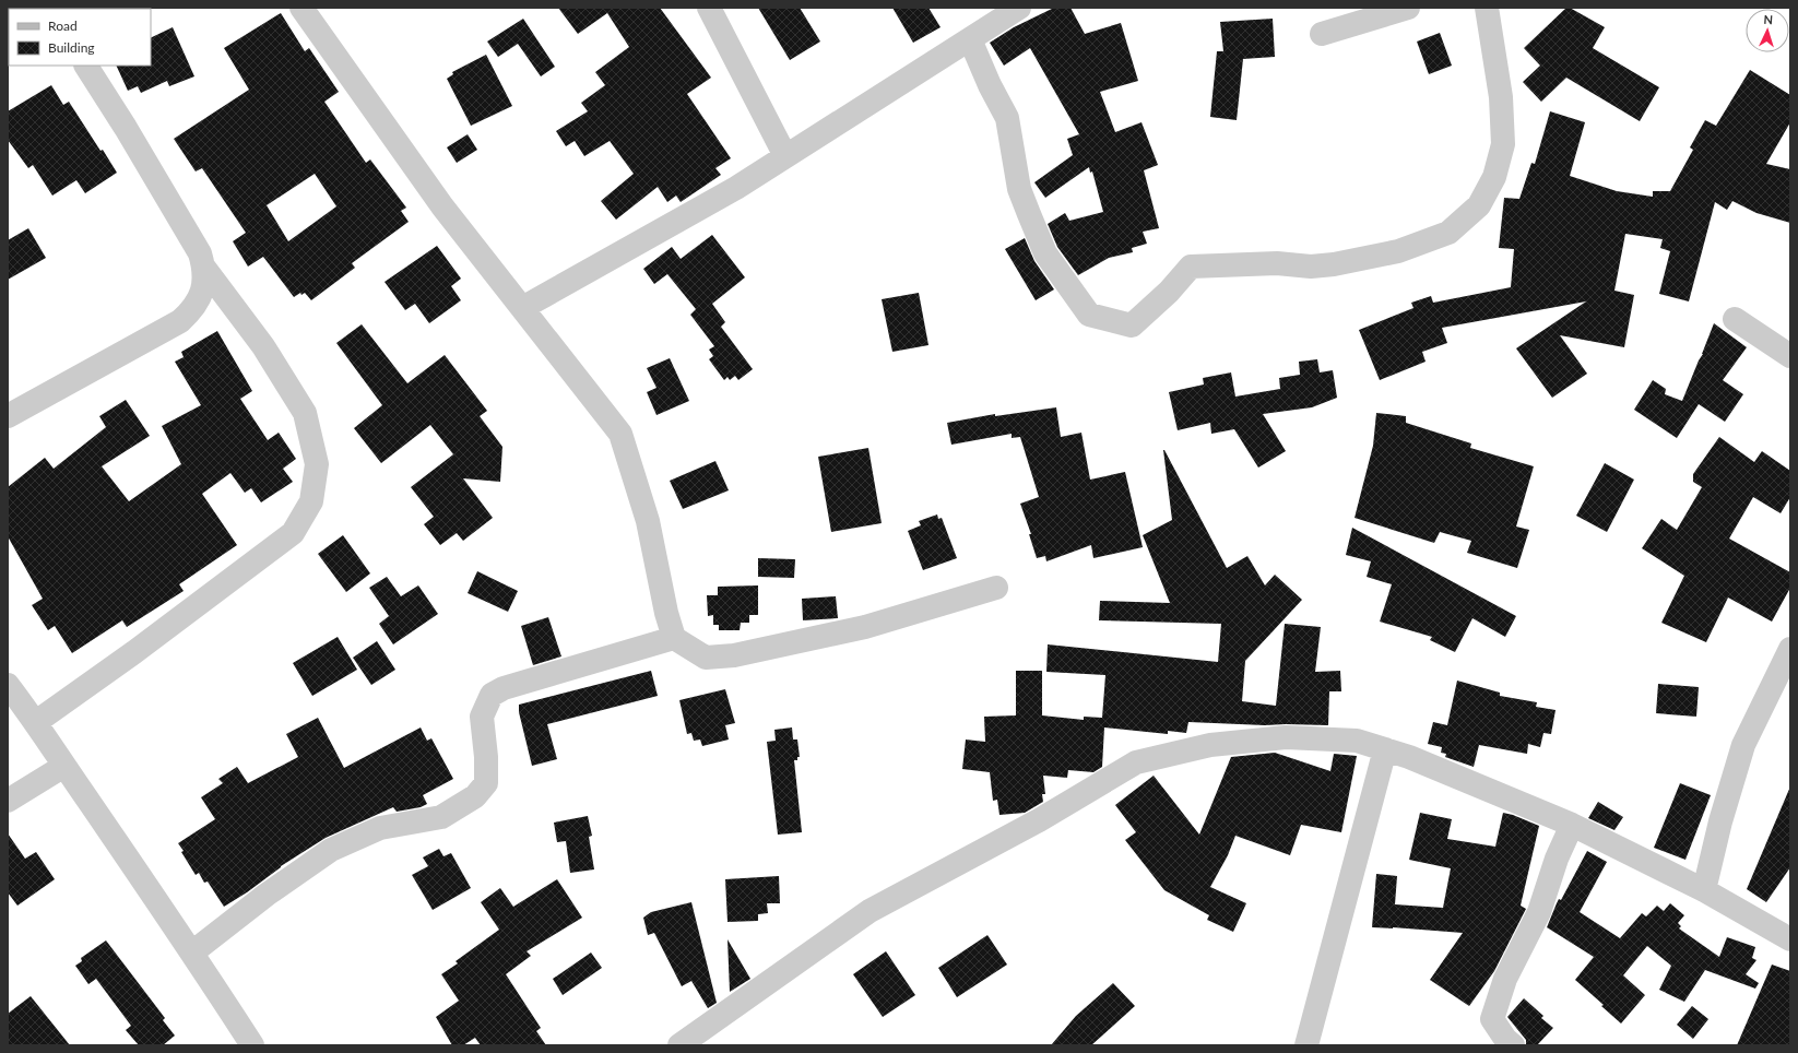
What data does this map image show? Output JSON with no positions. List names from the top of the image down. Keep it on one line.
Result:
{"legend":["Road","Building"],"north":"top"}
